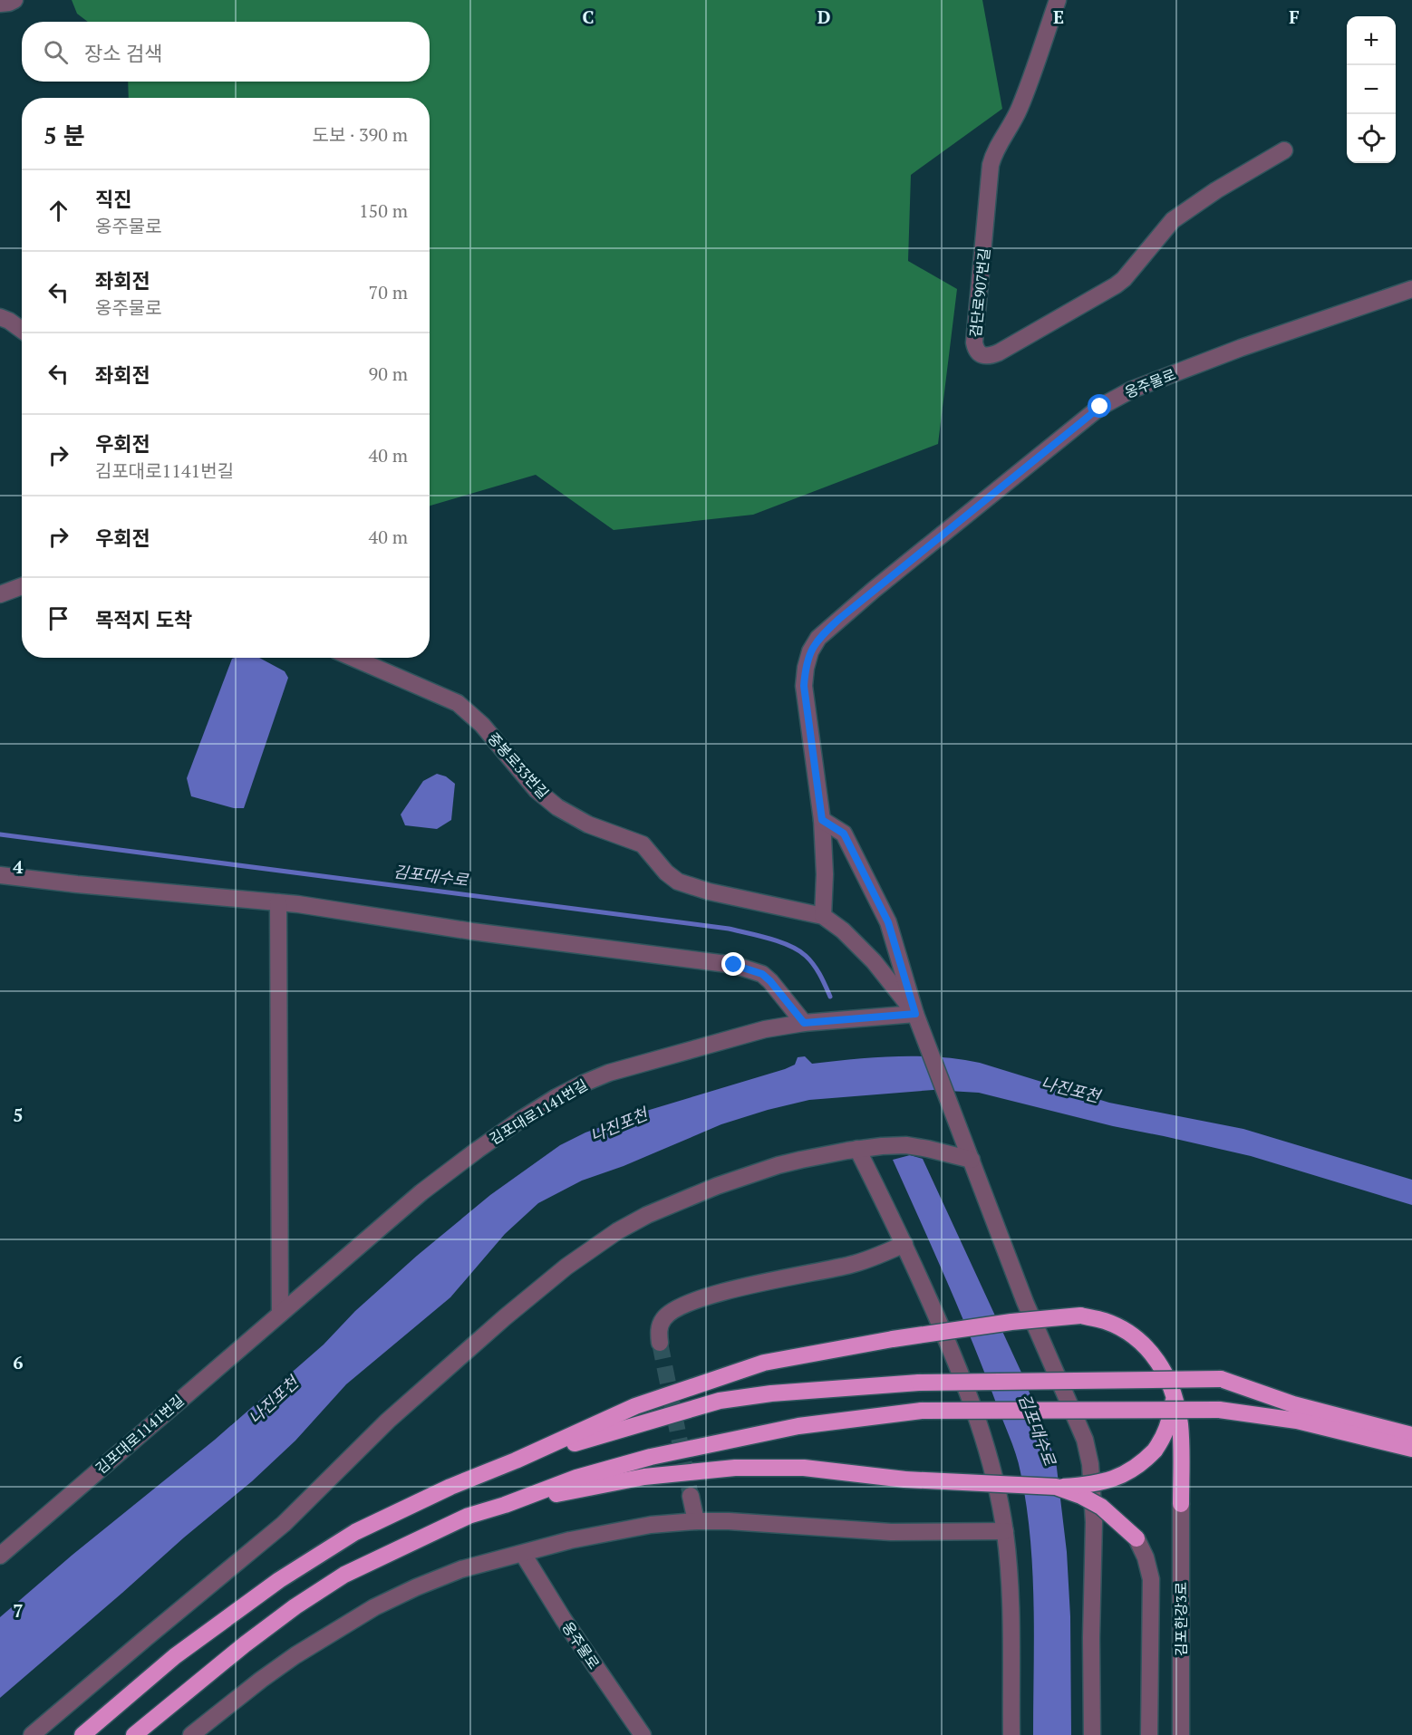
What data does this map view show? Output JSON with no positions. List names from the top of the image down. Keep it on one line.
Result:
{"streets":{"street":["검단로907번길","옹주물로","중봉로33번길","김포대로1141번길","김포한강3로"]},"crossings":[["옹주물로","중봉로33번길"]],"water":["김포대수로","나진포천"],"page":{"map_buttons":["+","−"],"search":"장소 검색","heading":["5 분","도보 · 390 m"],"list":[["직진","옹주물로","150 m"],["좌회전","옹주물로","70 m"],["좌회전","90 m"],["우회전","김포대로1141번길","40 m"],["우회전","40 m"],"목적지 도착"]},"grid":{"columns":["C","D","E","F"],"rows":["4","5","6","7"]}}
